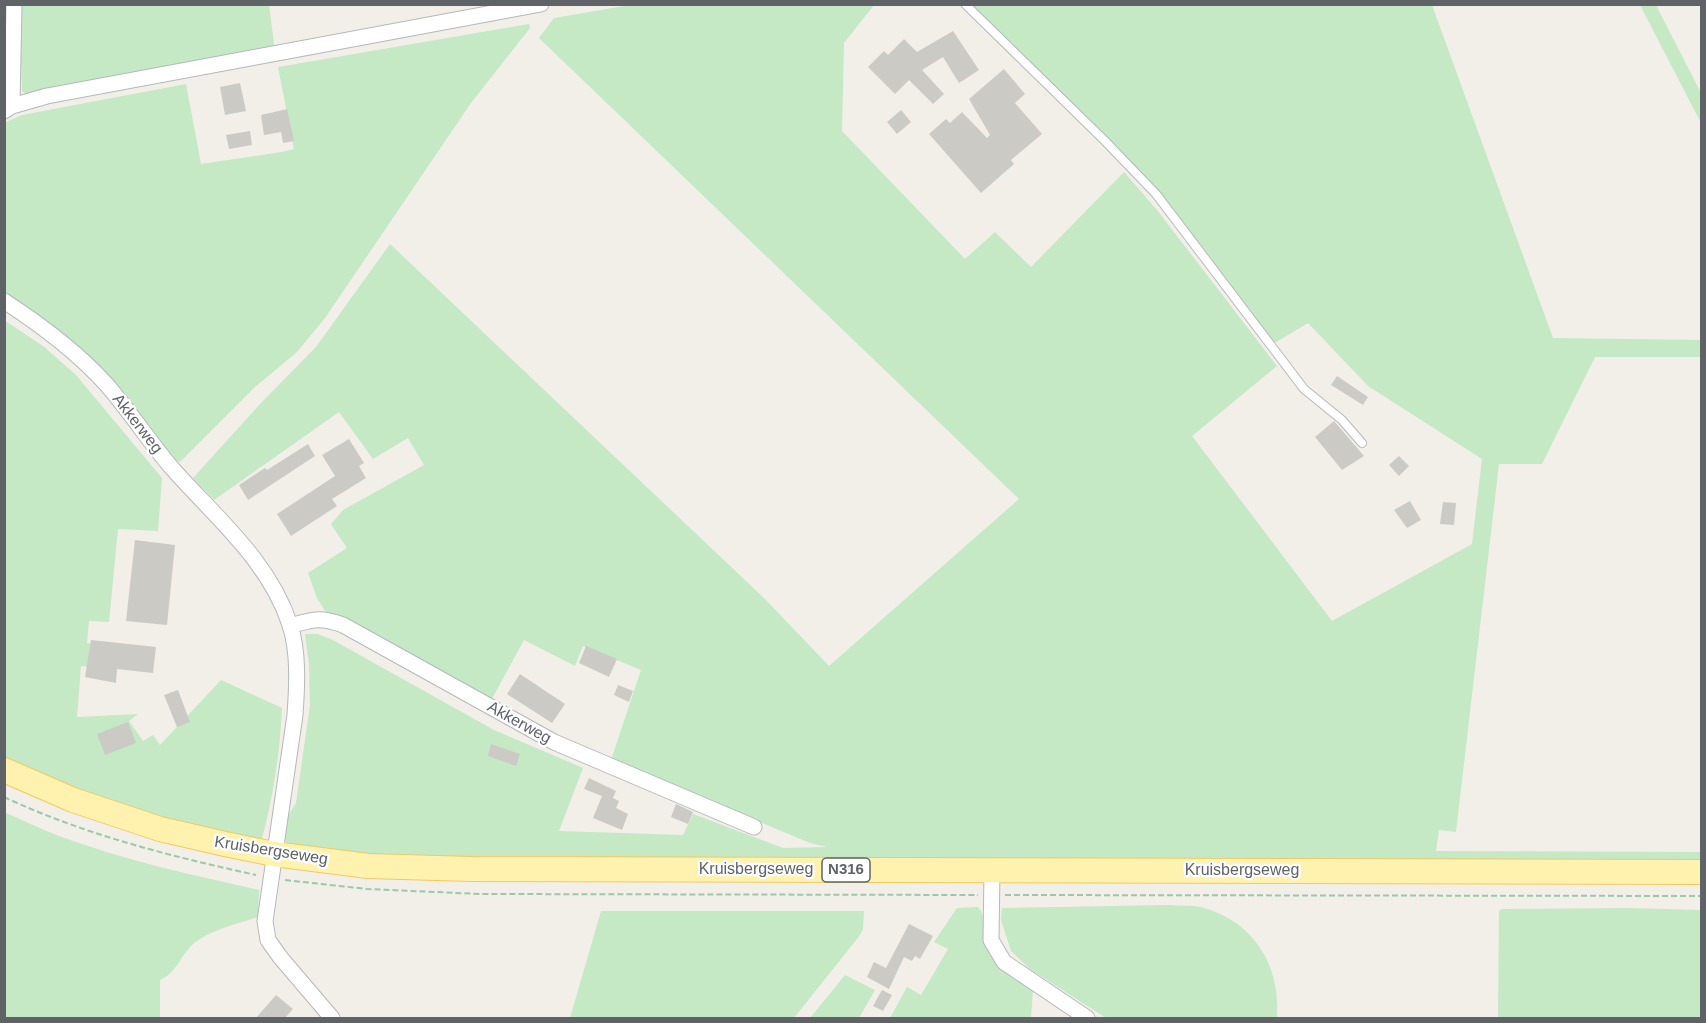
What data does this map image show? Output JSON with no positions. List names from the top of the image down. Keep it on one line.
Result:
{"streets":{"main road":["Kruisbergseweg","N316"],"street":["Akkerweg"]},"crossings":[["Akkerweg","Kruisbergseweg"]]}
